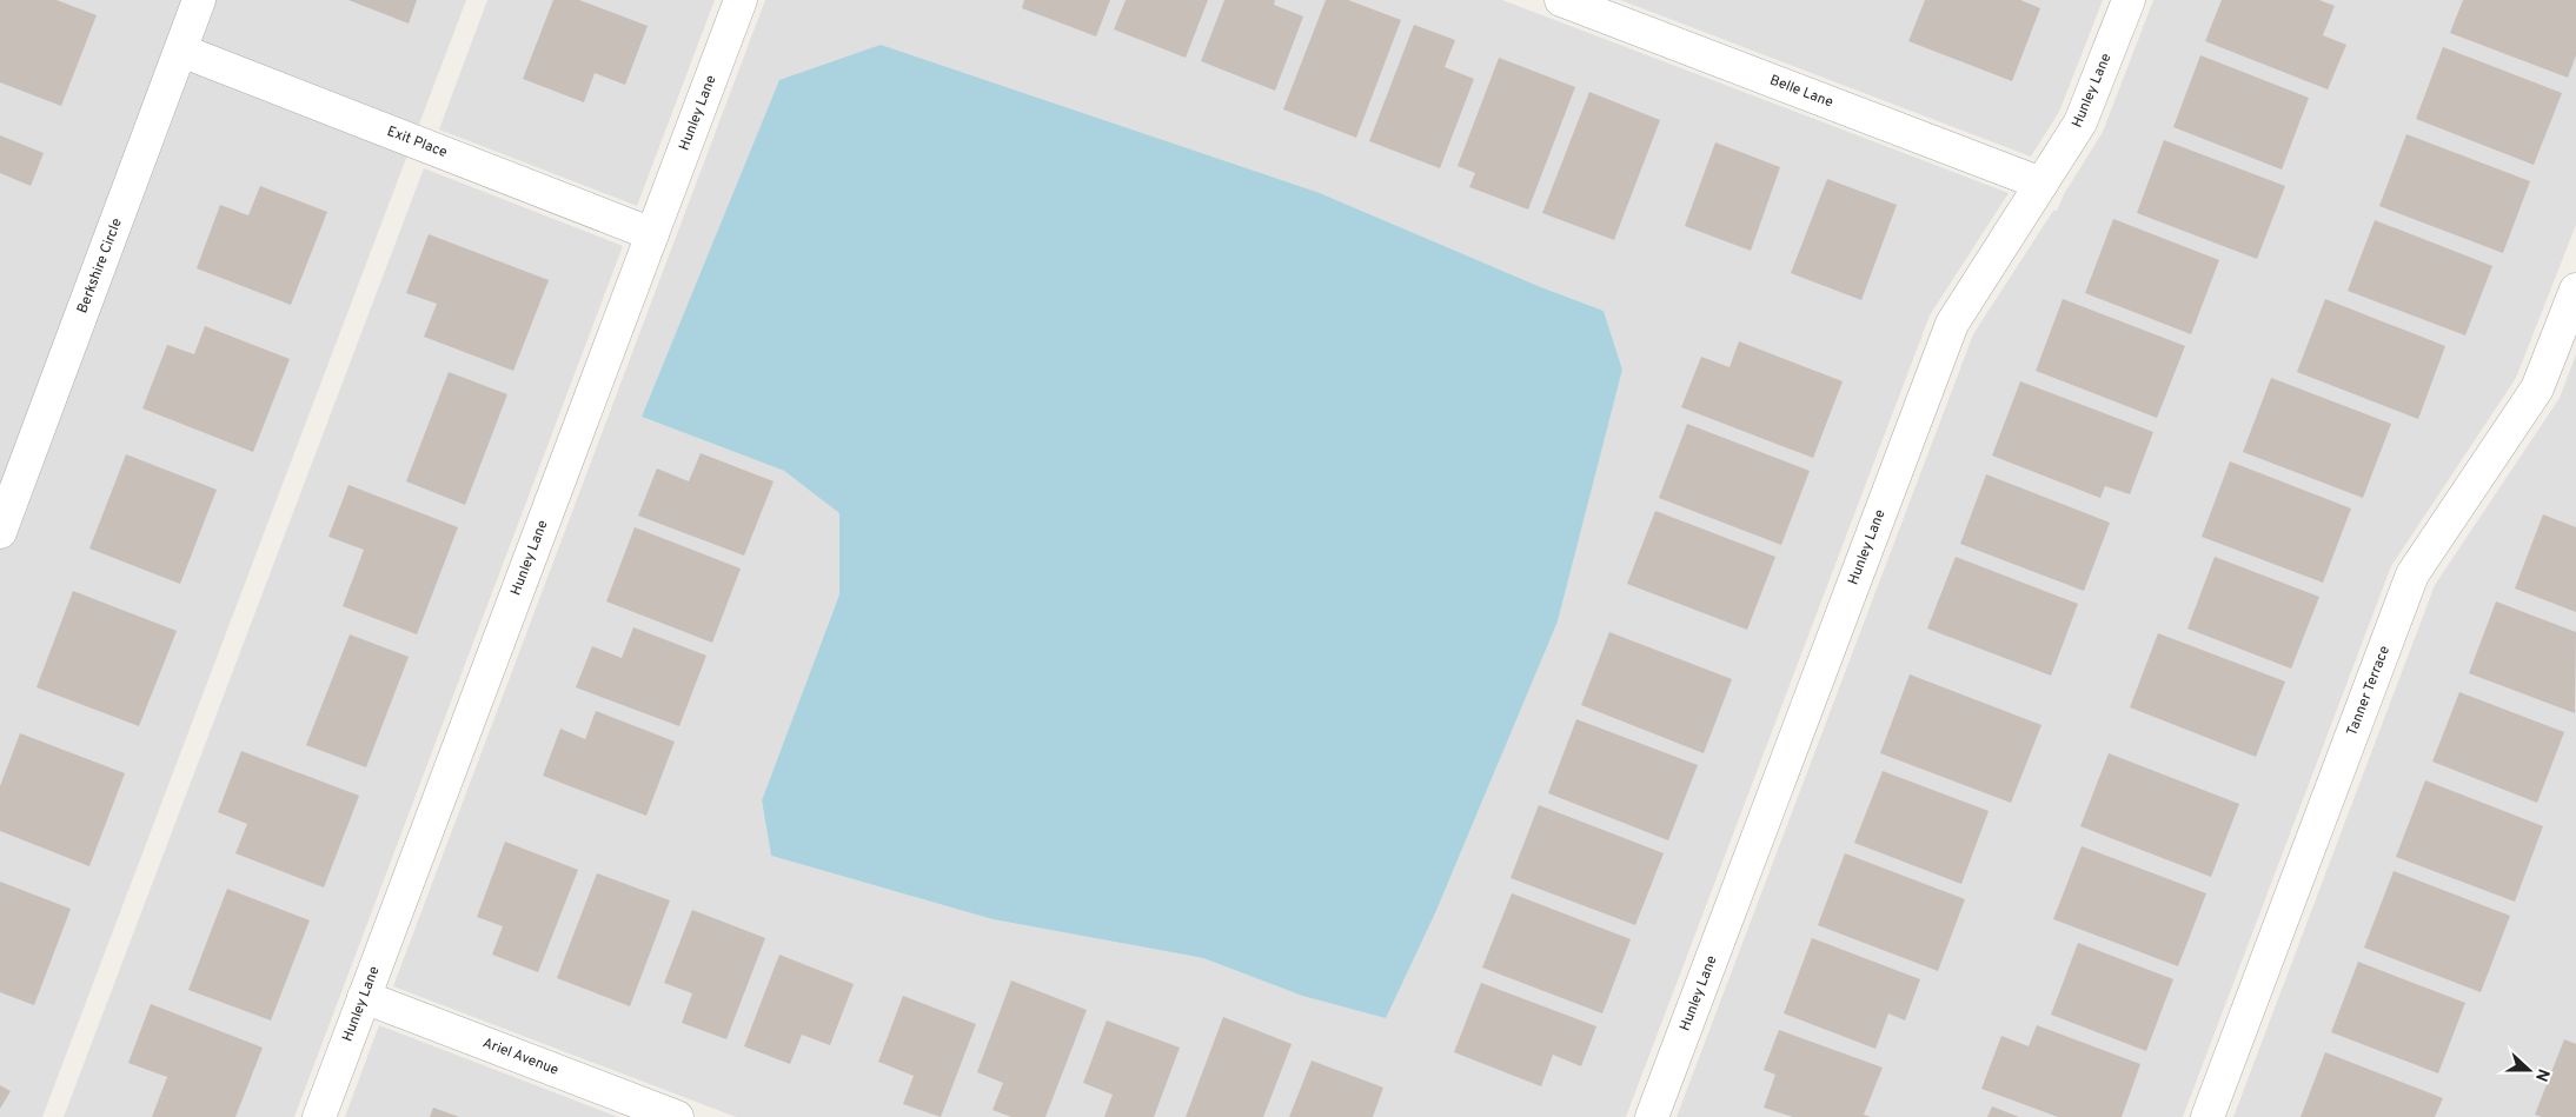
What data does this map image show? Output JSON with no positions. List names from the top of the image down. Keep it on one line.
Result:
{"streets":{"street":["Hunley Lane","Belle Lane","Exit Place","Berkshire Circle","Tanner Terrace","Ariel Avenue"]},"crossings":[["Hunley Lane","Belle Lane"],["Hunley Lane","Exit Place"],["Hunley Lane","Ariel Avenue"],["Exit Place","Berkshire Circle"]],"north":"right"}
